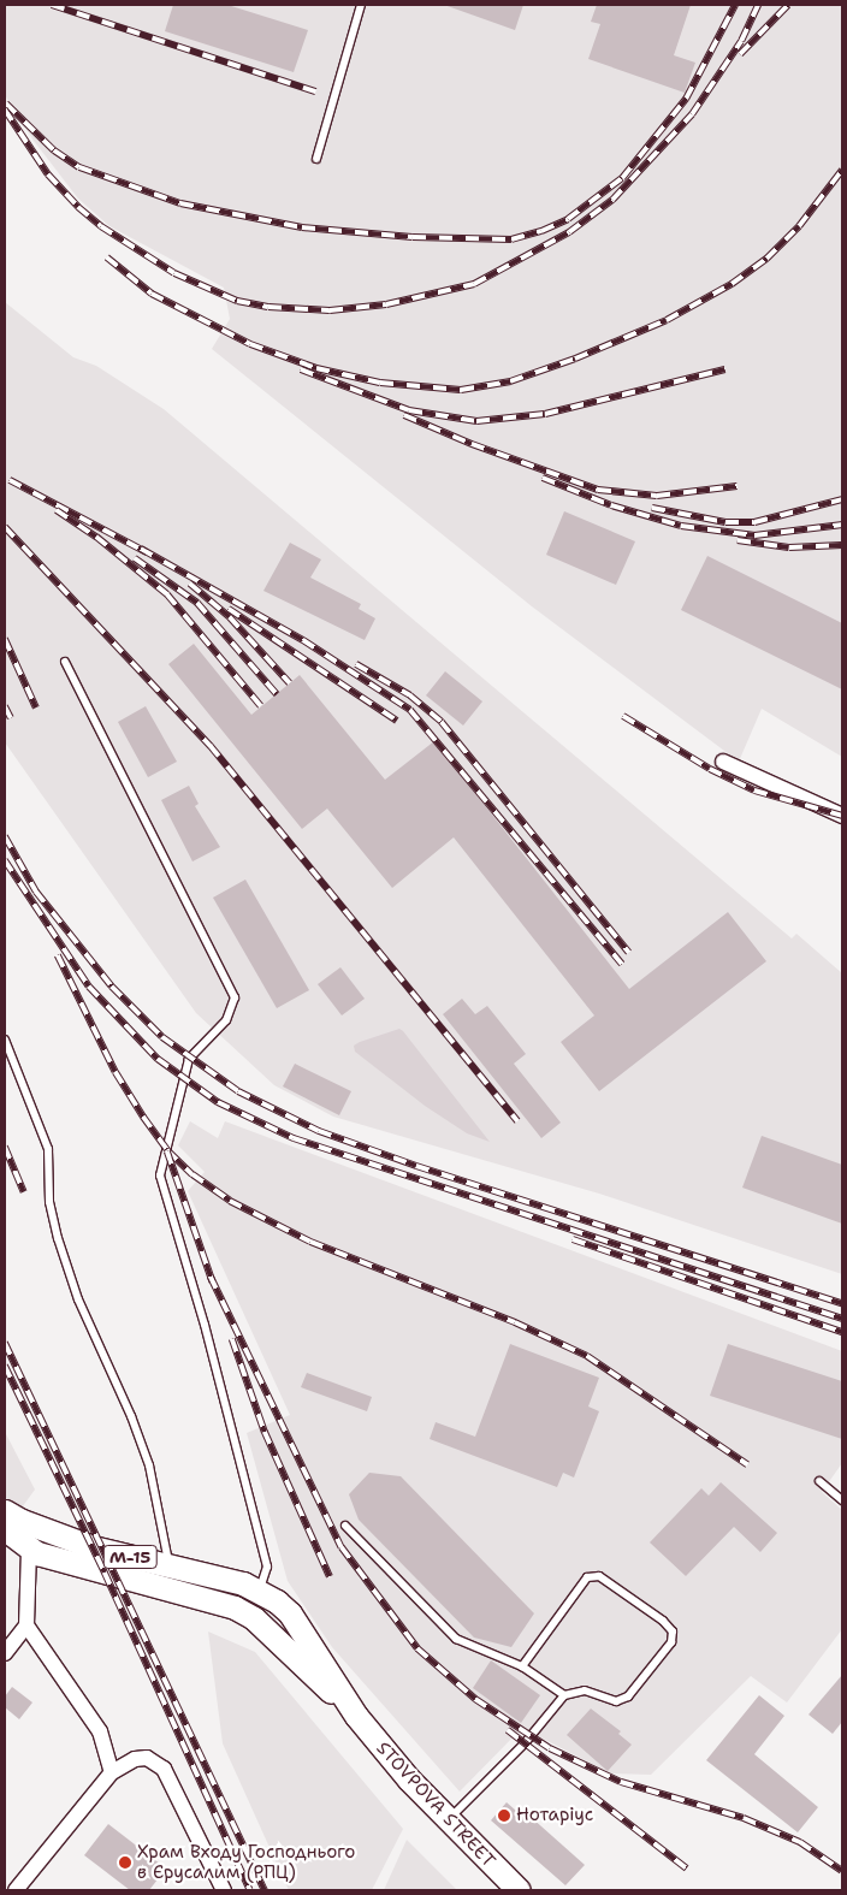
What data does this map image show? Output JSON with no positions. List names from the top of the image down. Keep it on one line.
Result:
{"streets":{"main road":["М-15","STOVPOVA STREET"]},"crossings":[["М-15","STOVPOVA STREET"]],"places":["Нотаріус","Храм Входу Господнього в Єрусалим (РПЦ)"]}
